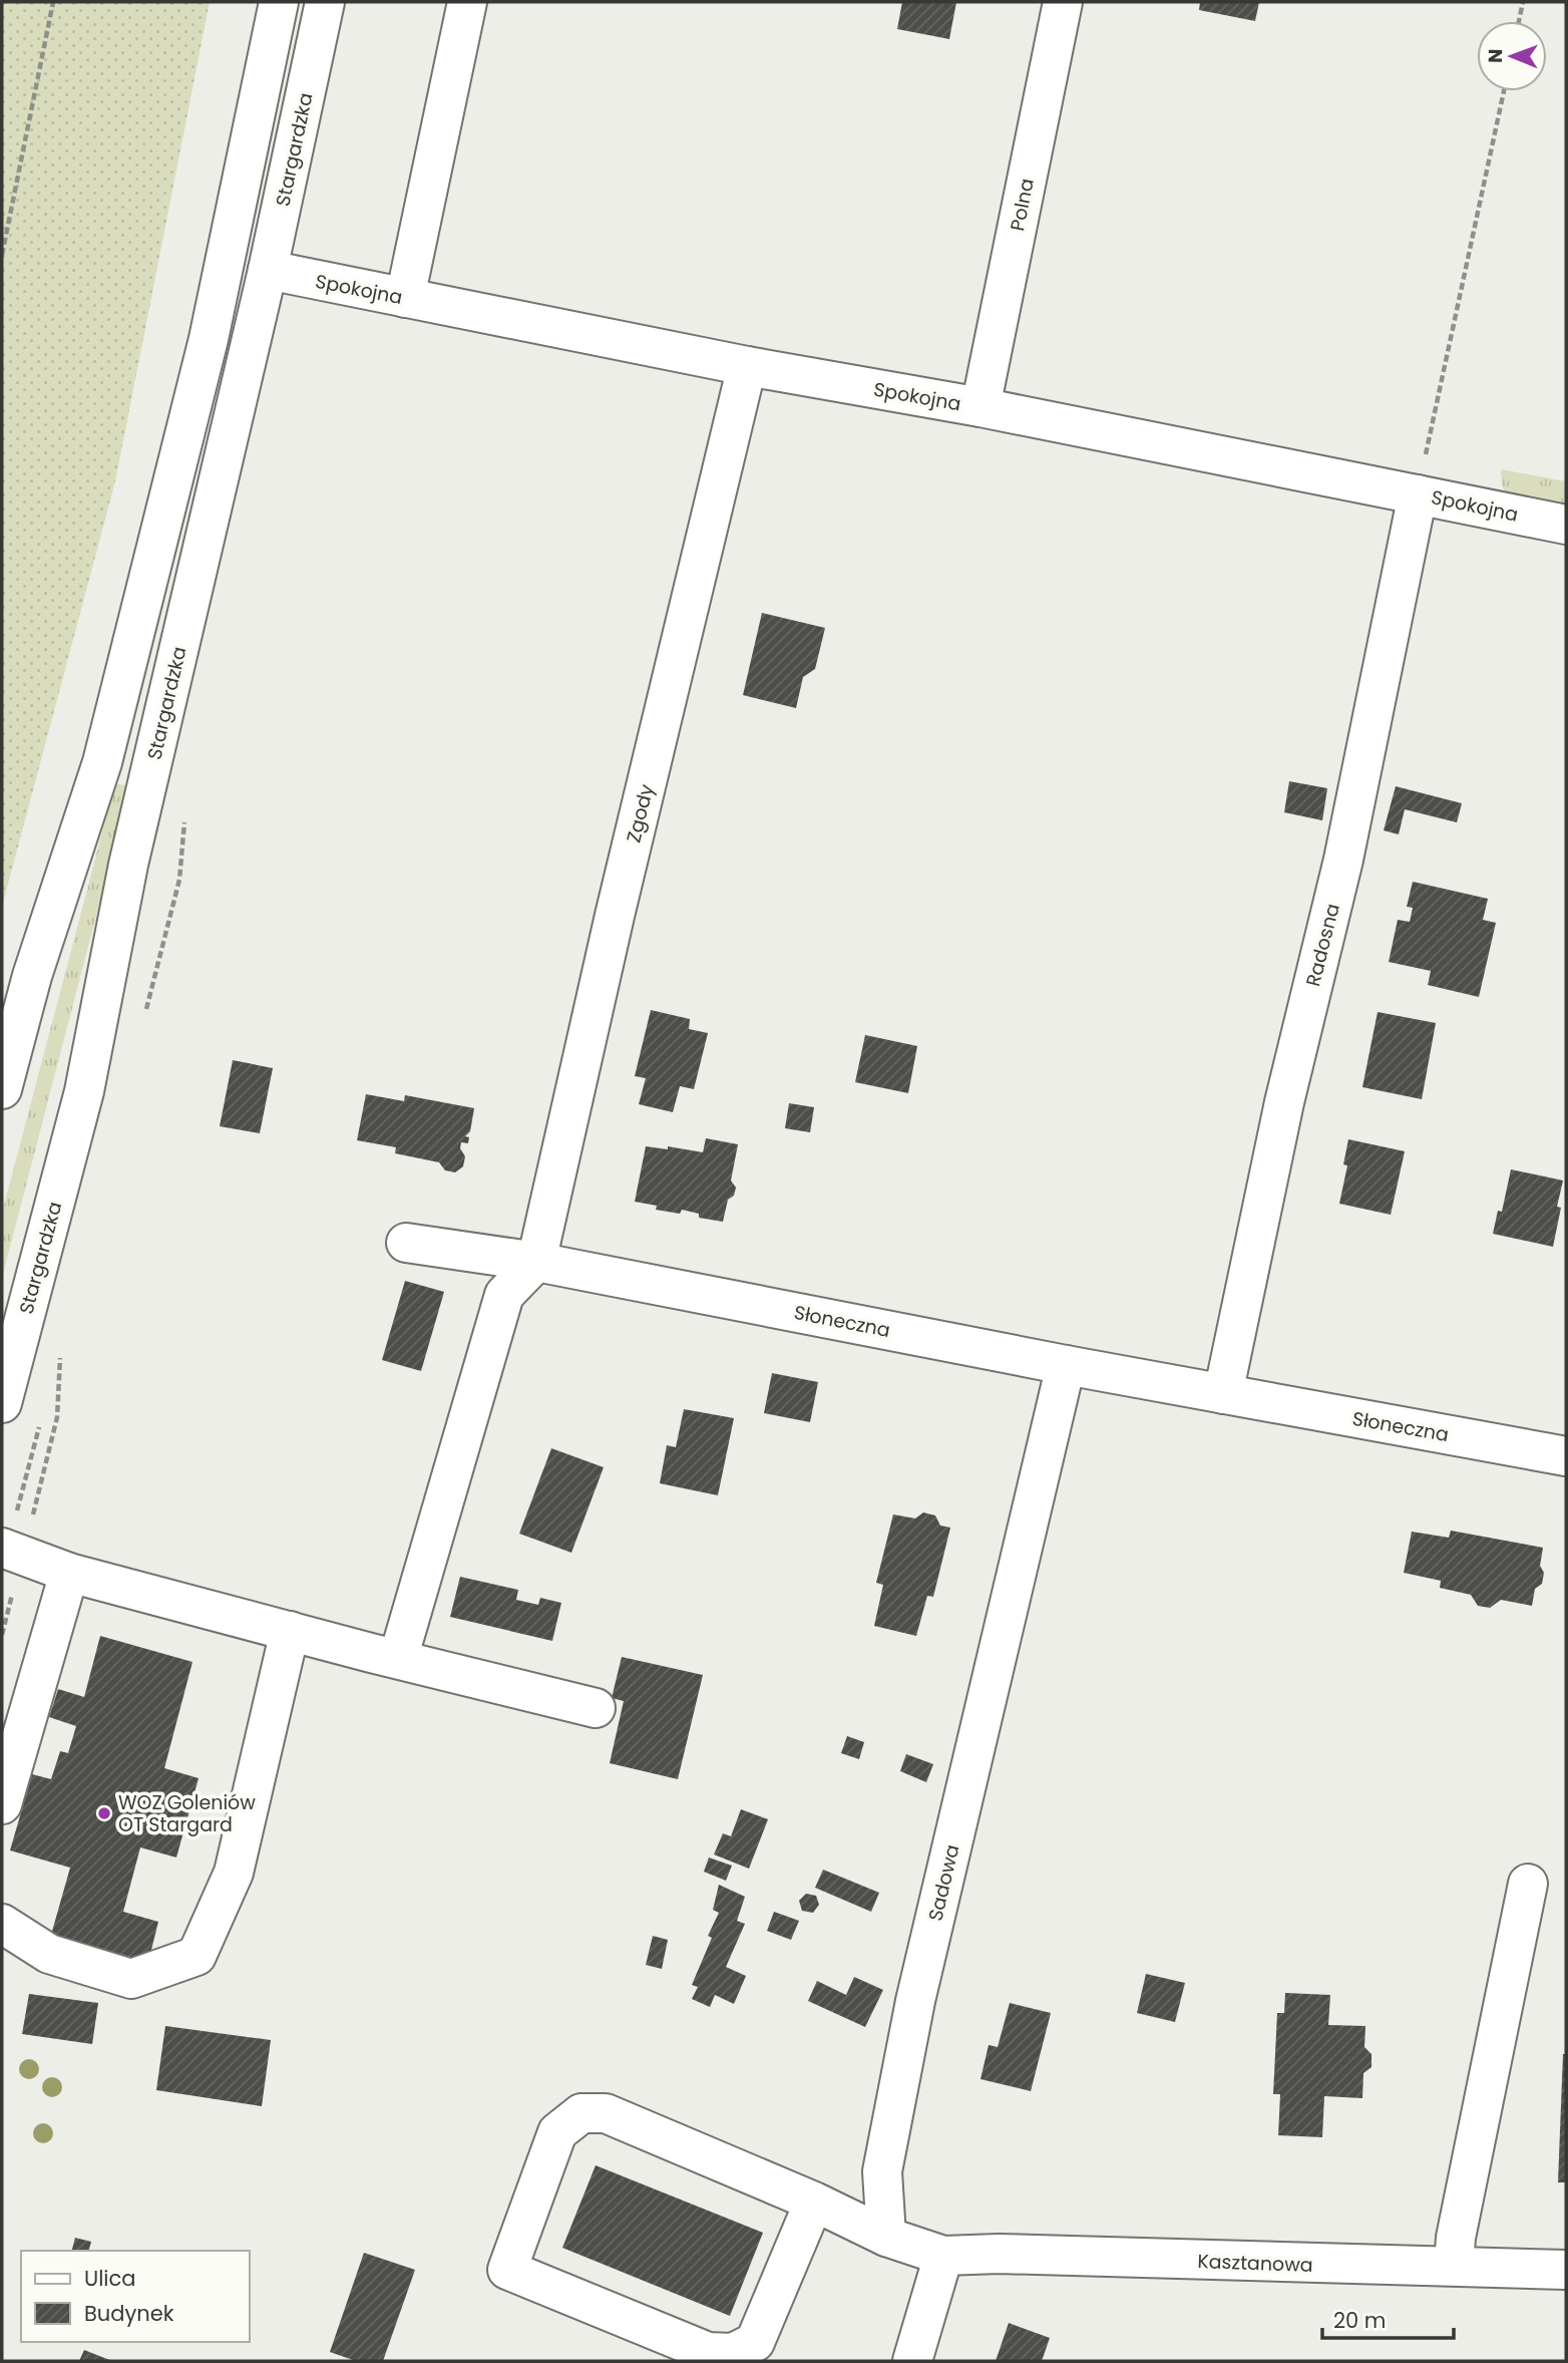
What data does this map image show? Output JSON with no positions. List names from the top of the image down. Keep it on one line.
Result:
{"streets":{"street":["Stargardzka","Polna","Spokojna","Zgody","Radosna","Słoneczna","Sadowa","Kasztanowa"]},"crossings":[["Stargardzka","Spokojna"],["Polna","Spokojna"],["Spokojna","Zgody"],["Spokojna","Radosna"],["Zgody","Słoneczna"],["Radosna","Słoneczna"],["Słoneczna","Sadowa"]],"places":["WOZ Goleniów OT Stargard"],"legend":["Ulica","Budynek"],"scale_bar":"20 m","north":"left"}
